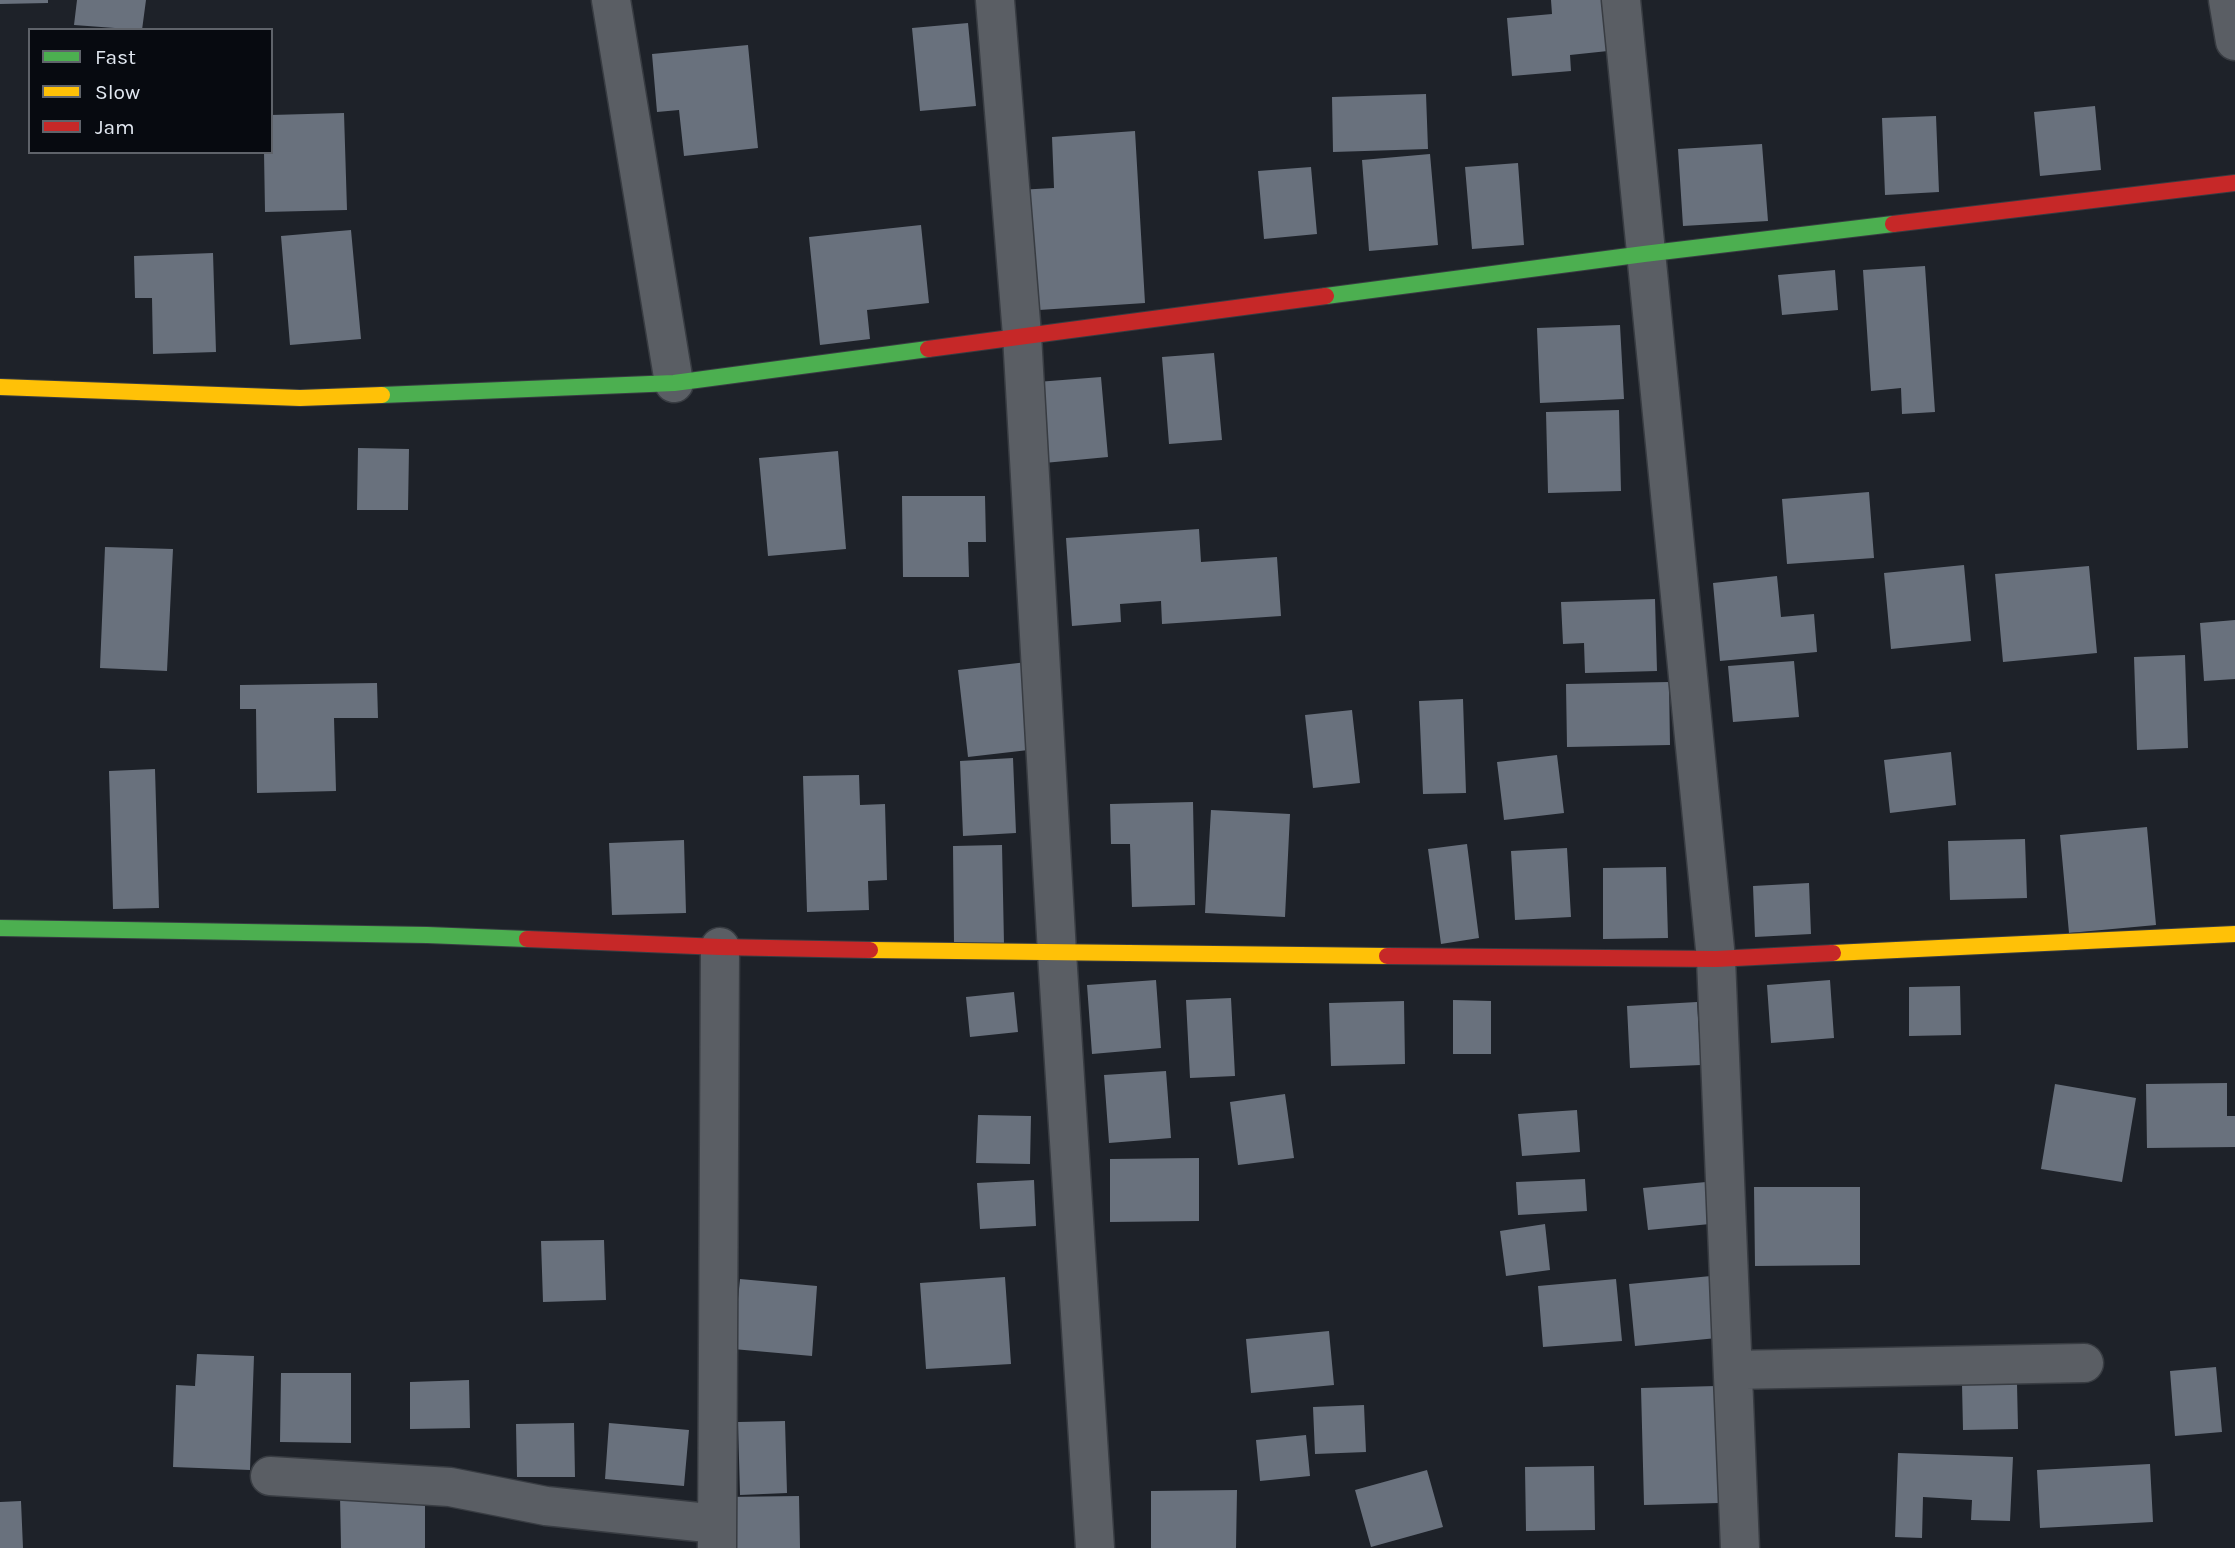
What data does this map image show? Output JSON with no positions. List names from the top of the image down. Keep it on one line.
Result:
{"legend":["Fast","Slow","Jam"]}
